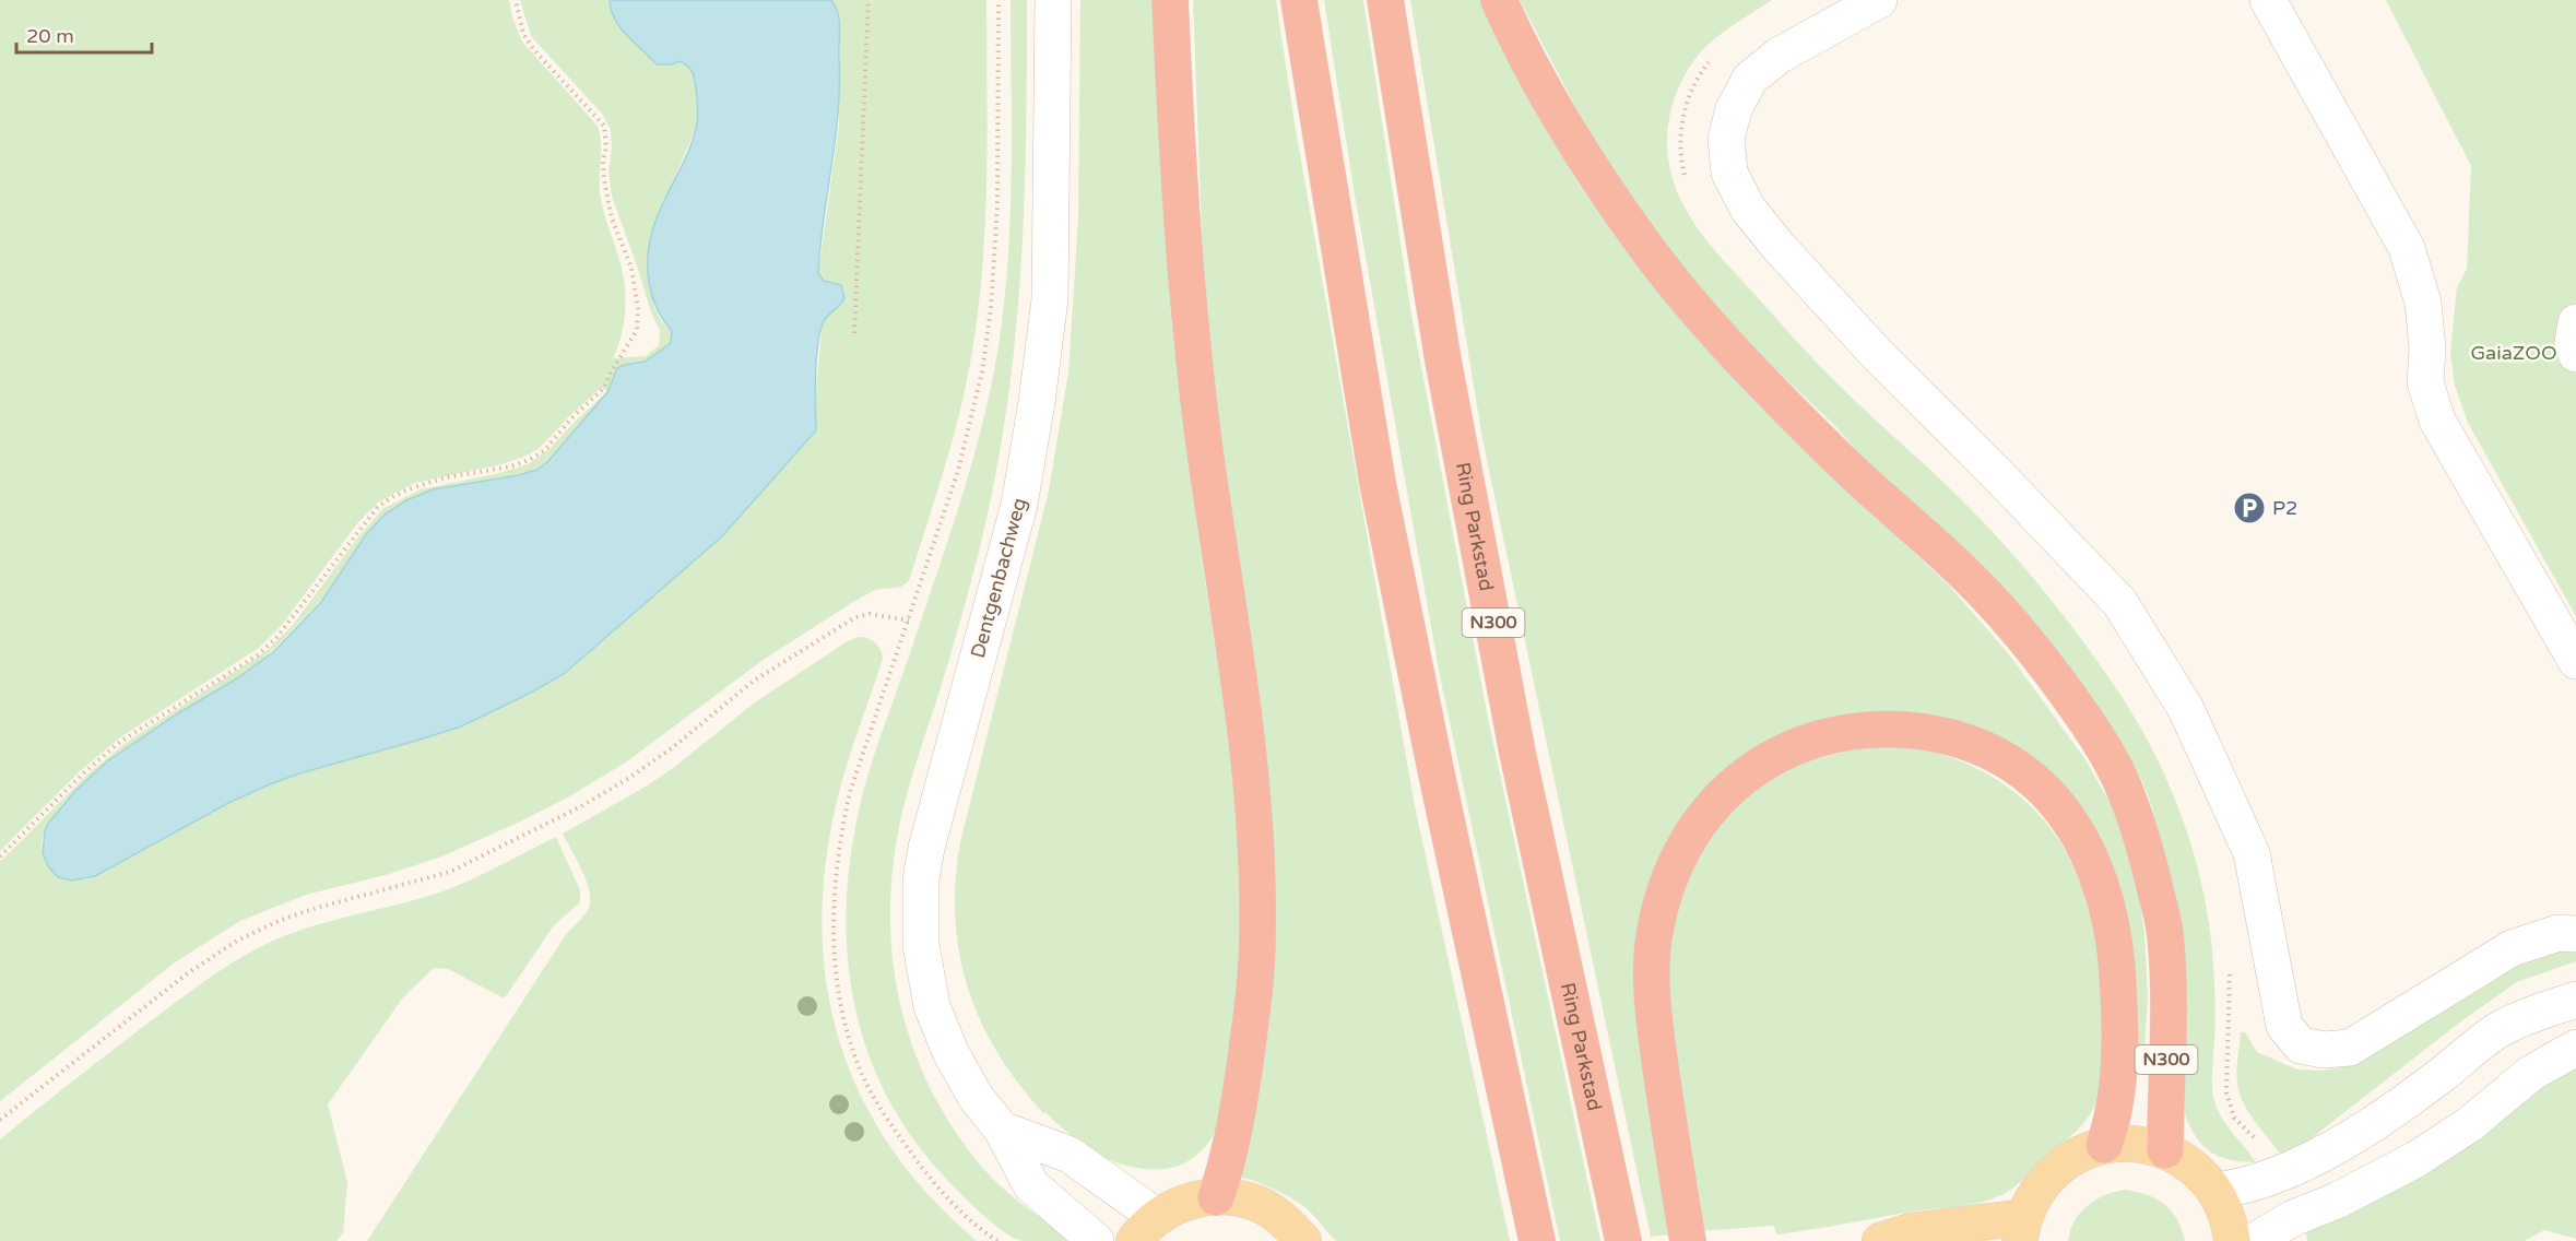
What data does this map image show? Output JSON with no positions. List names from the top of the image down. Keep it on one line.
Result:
{"streets":{"highway":["Ring Parkstad","N300"],"street":["Dentgenbachweg"]},"parks":["GaiaZOO"],"places":{"parking":["P2"]},"scale_bar":"20 m"}
